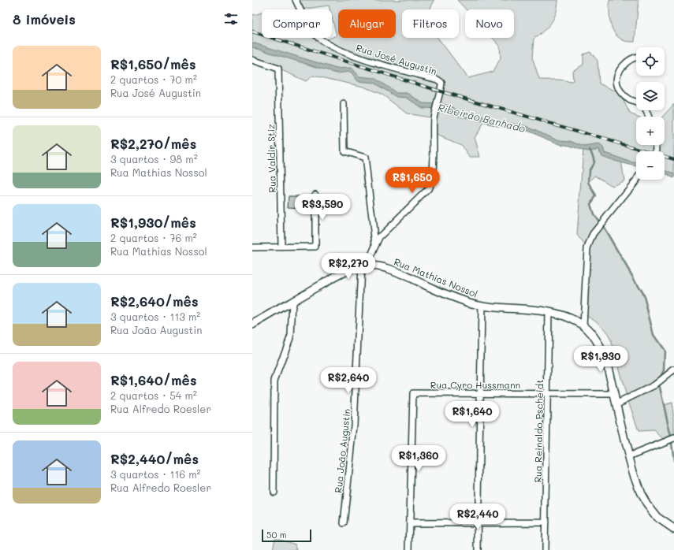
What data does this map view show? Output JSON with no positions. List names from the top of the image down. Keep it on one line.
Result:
{"streets":{"street":["Rua José Augustin","Rua Valdir Stiz","Rua Mathias Nossol","Rua Cyro Hussmann","Rua Reinaldo Pscheidt","Rua João Augustin"]},"crossings":[["Rua José Augustin","Rua Mathias Nossol"],["Rua José Augustin","Rua João Augustin"],["Rua Mathias Nossol","Rua Cyro Hussmann"],["Rua Mathias Nossol","Rua Reinaldo Pscheidt"],["Rua Mathias Nossol","Rua João Augustin"],["Rua Cyro Hussmann","Rua Reinaldo Pscheidt"]],"water":["Ribeirão Banhado"],"scale_bar":"50 m","page":{"heading":"8 imóveis","chip":["Comprar","Alugar","Filtros","Novo"],"list":[{"name":"R$1,650/mês","note":"2 quartos · 70 m² · Rua José Augustin"},{"name":"R$2,270/mês","note":"3 quartos · 98 m² · Rua Mathias Nossol"},{"name":"R$1,930/mês","note":"2 quartos · 76 m² · Rua Mathias Nossol"},{"name":"R$2,640/mês","note":"3 quartos · 113 m² · Rua João Augustin"},{"name":"R$1,640/mês","note":"2 quartos · 54 m² · Rua Alfredo Roesler"},{"name":"R$2,440/mês","note":"3 quartos · 116 m² · Rua Alfredo Roesler"}],"map_buttons":["+","−"],"price":["R$1,650","R$3,590","R$2,270","R$1,930","R$2,640","R$1,640","R$1,360","R$2,440"],"scale":"50 m"}}
